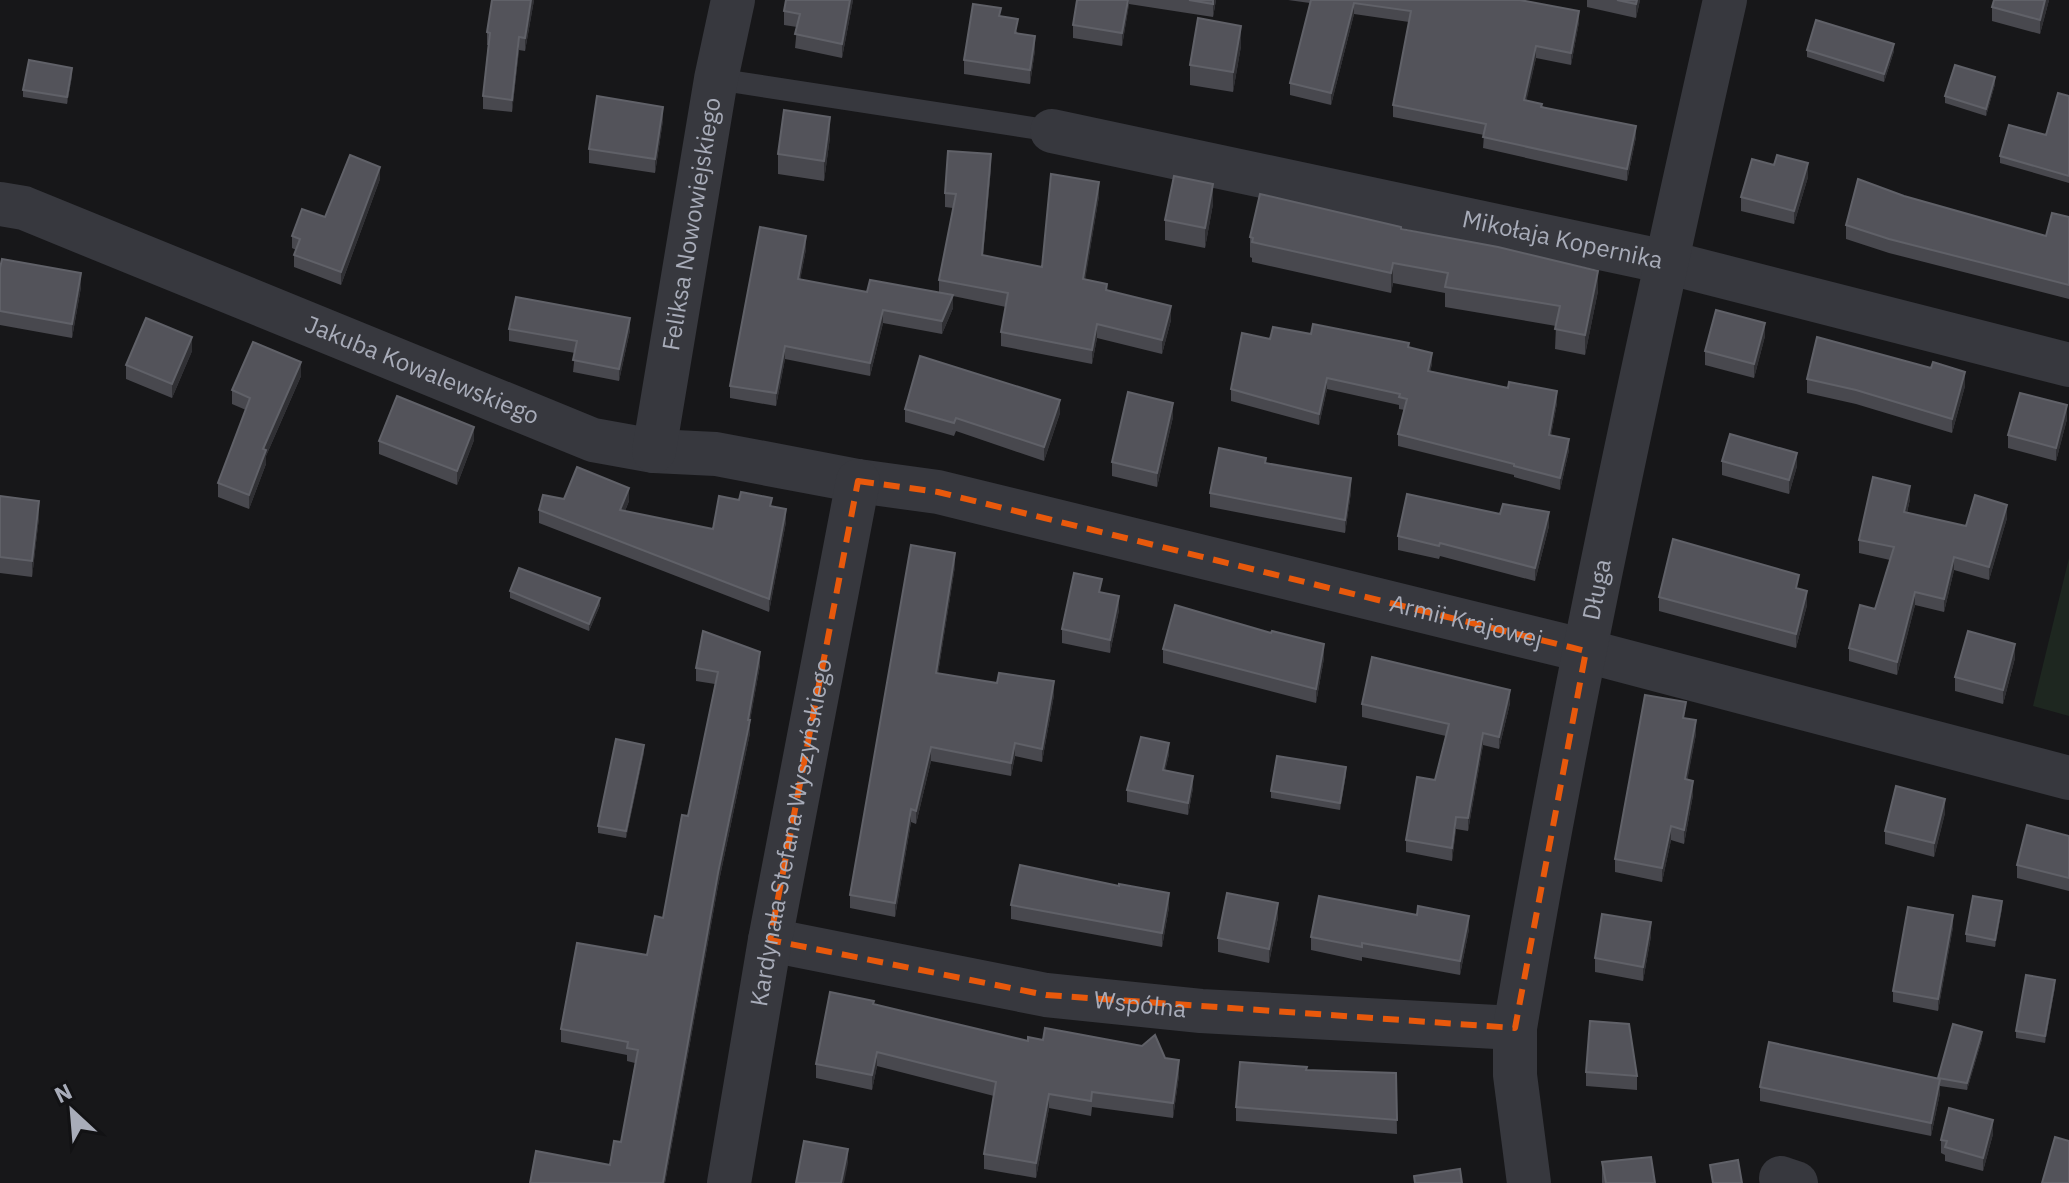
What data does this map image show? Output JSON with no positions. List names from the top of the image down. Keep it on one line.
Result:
{"streets":{"street":["Feliksa Nowowiejskiego","Mikołaja Kopernika","Jakuba Kowalewskiego","Długa","Armii Krajowej","Kardynała Stefana Wyszyńskiego","Wspólna"]},"crossings":[["Feliksa Nowowiejskiego","Jakuba Kowalewskiego"],["Mikołaja Kopernika","Długa"],["Jakuba Kowalewskiego","Armii Krajowej"],["Jakuba Kowalewskiego","Kardynała Stefana Wyszyńskiego"],["Długa","Armii Krajowej"],["Długa","Wspólna"],["Armii Krajowej","Kardynała Stefana Wyszyńskiego"],["Kardynała Stefana Wyszyńskiego","Wspólna"]],"north":"top left"}
